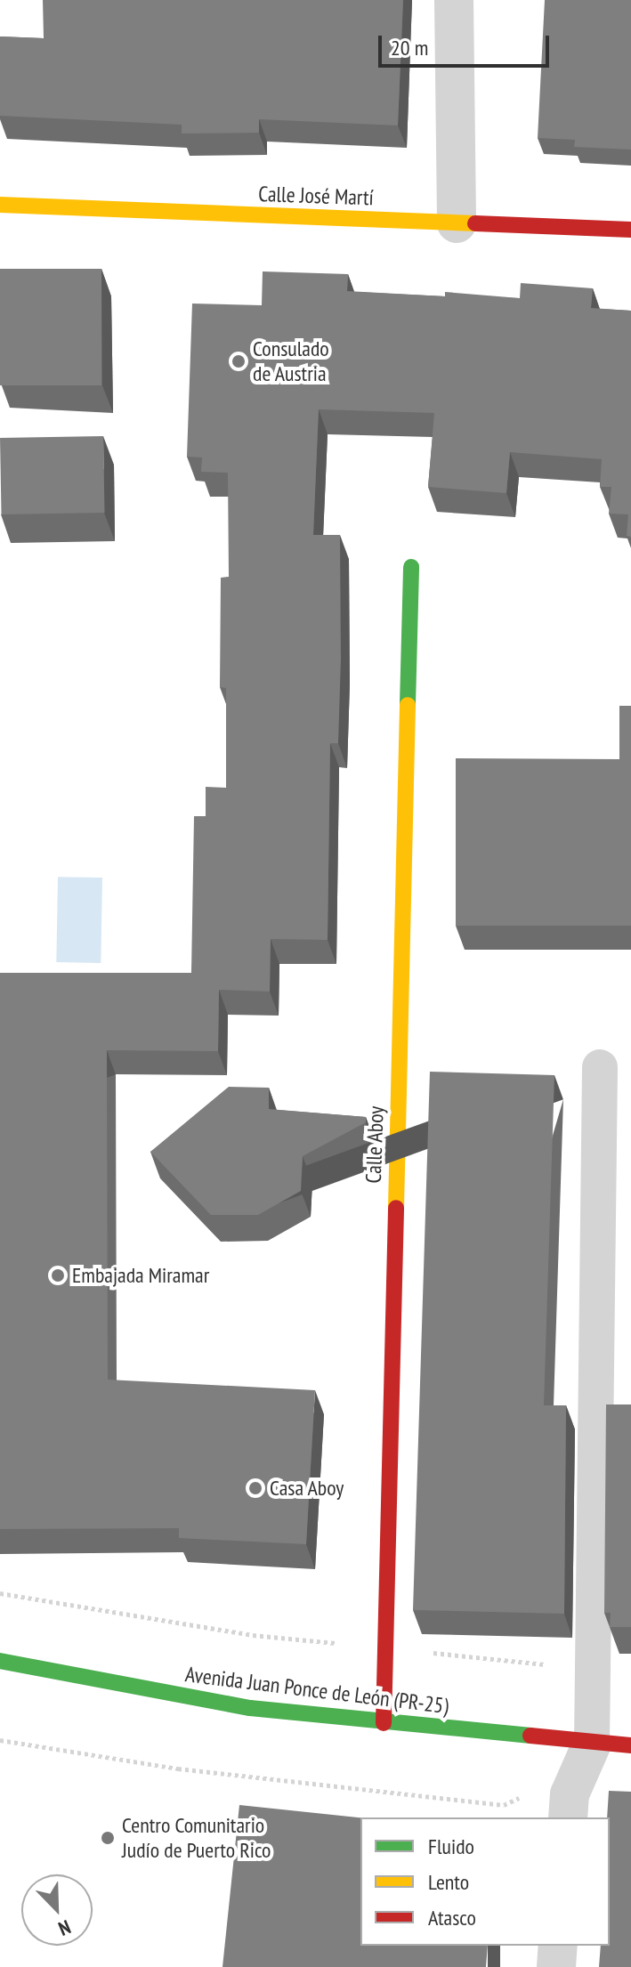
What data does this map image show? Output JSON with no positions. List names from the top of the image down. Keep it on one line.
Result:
{"streets":{"street":["Calle José Martí","Calle Aboy","Avenida Juan Ponce de León (PR-25)"]},"crossings":[["Calle Aboy","Avenida Juan Ponce de León (PR-25)"]],"places":["Consulado de Austria","Embajada Miramar","Casa Aboy","Centro Comunitario Judío de Puerto Rico"],"legend":["Fluido","Lento","Atasco"],"scale_bar":"20 m","north":"bottom right"}
